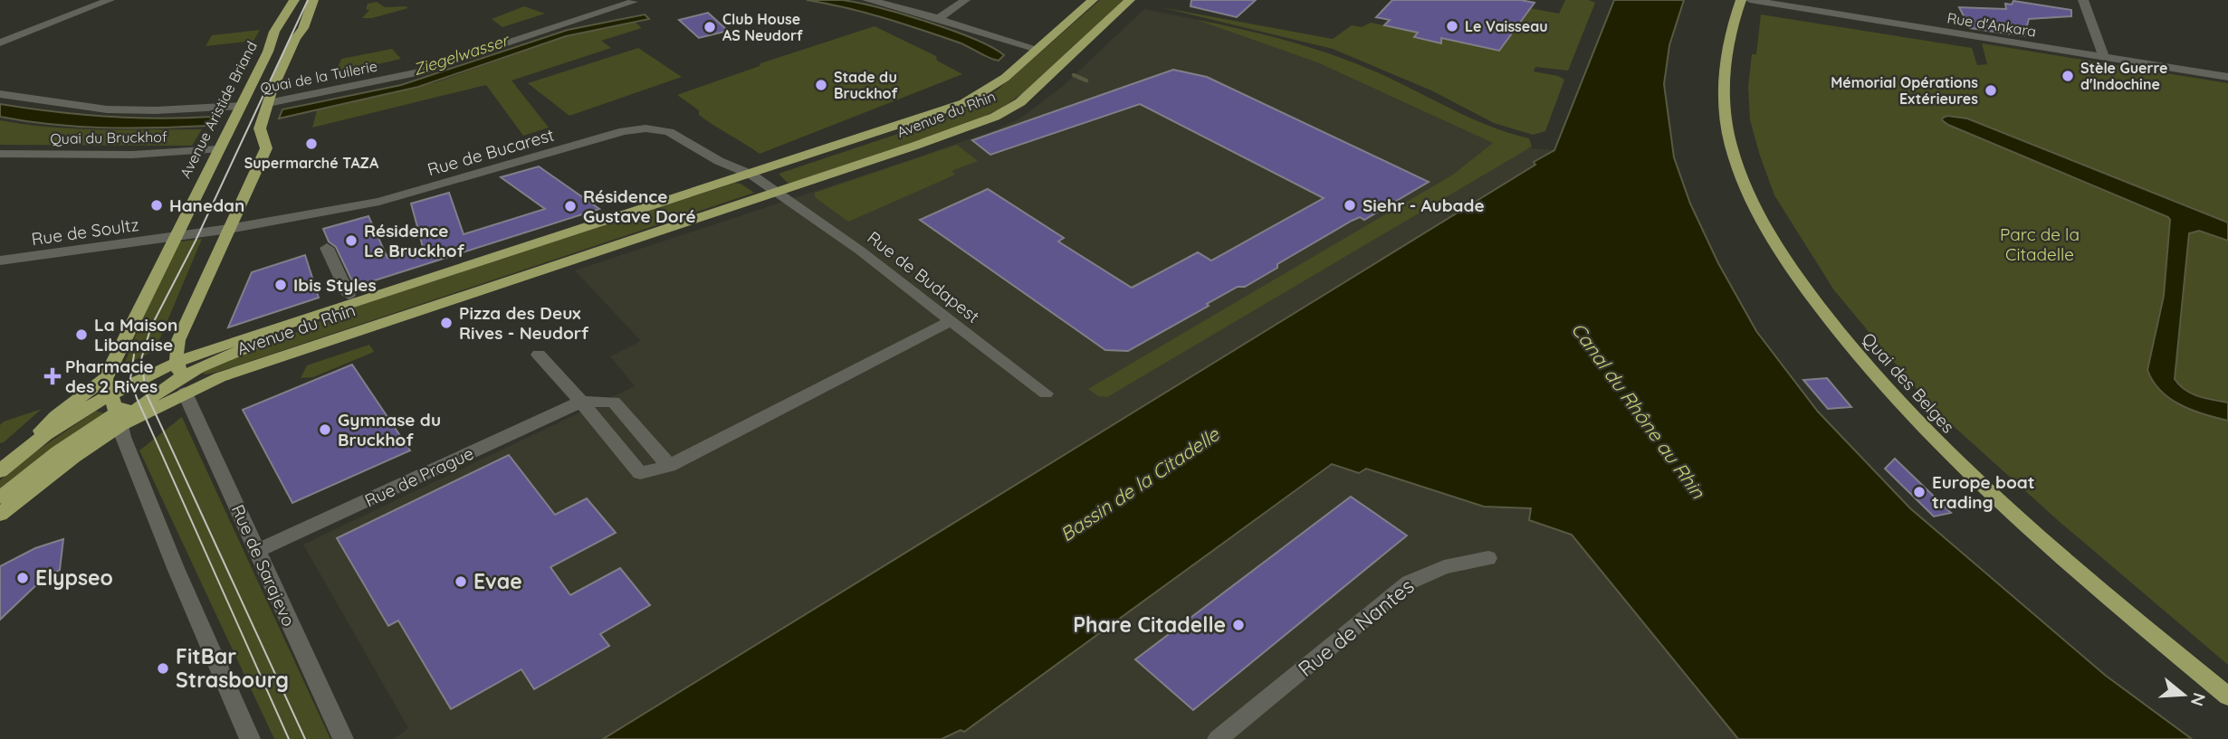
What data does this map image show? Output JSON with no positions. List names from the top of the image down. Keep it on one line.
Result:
{"streets":{"main road":["Quai de la Tuilerie","Avenue Aristide Briand","Avenue du Rhin","Quai des Belges"],"street":["Rue d'Ankara","Quai du Bruckhof","Rue de Bucarest","Rue de Soultz","Rue de Budapest","Rue de Prague","Rue de Sarajevo","Rue de Nantes"]},"crossings":[["Quai de la Tuilerie","Avenue Aristide Briand"],["Avenue Aristide Briand","Avenue du Rhin"],["Avenue Aristide Briand","Quai du Bruckhof"],["Avenue Aristide Briand","Rue de Soultz"],["Avenue du Rhin","Rue de Bucarest"],["Avenue du Rhin","Rue de Budapest"],["Avenue du Rhin","Rue de Sarajevo"],["Rue de Prague","Rue de Sarajevo"]],"water":["Ziegelwasser","Canal du Rhône au Rhin","Bassin de la Citadelle"],"parks":["Parc de la Citadelle"],"places":{"other":["Le Vaisseau","Club House AS Neudorf","Stèle Guerre d'Indochine","Stade du Bruckhof","Mémorial Opérations Extérieures","Supermarché TAZA","Hanedan","Siehr - Aubade","Résidence Gustave Doré","Résidence Le Bruckhof","Ibis Styles","Pizza des Deux Rives - Neudorf","La Maison Libanaise","Gymnase du Bruckhof","Europe boat trading","Elypseo","Evae","Phare Citadelle","FitBar Strasbourg"],"health":["Pharmacie des 2 Rives"]},"north":"right"}
